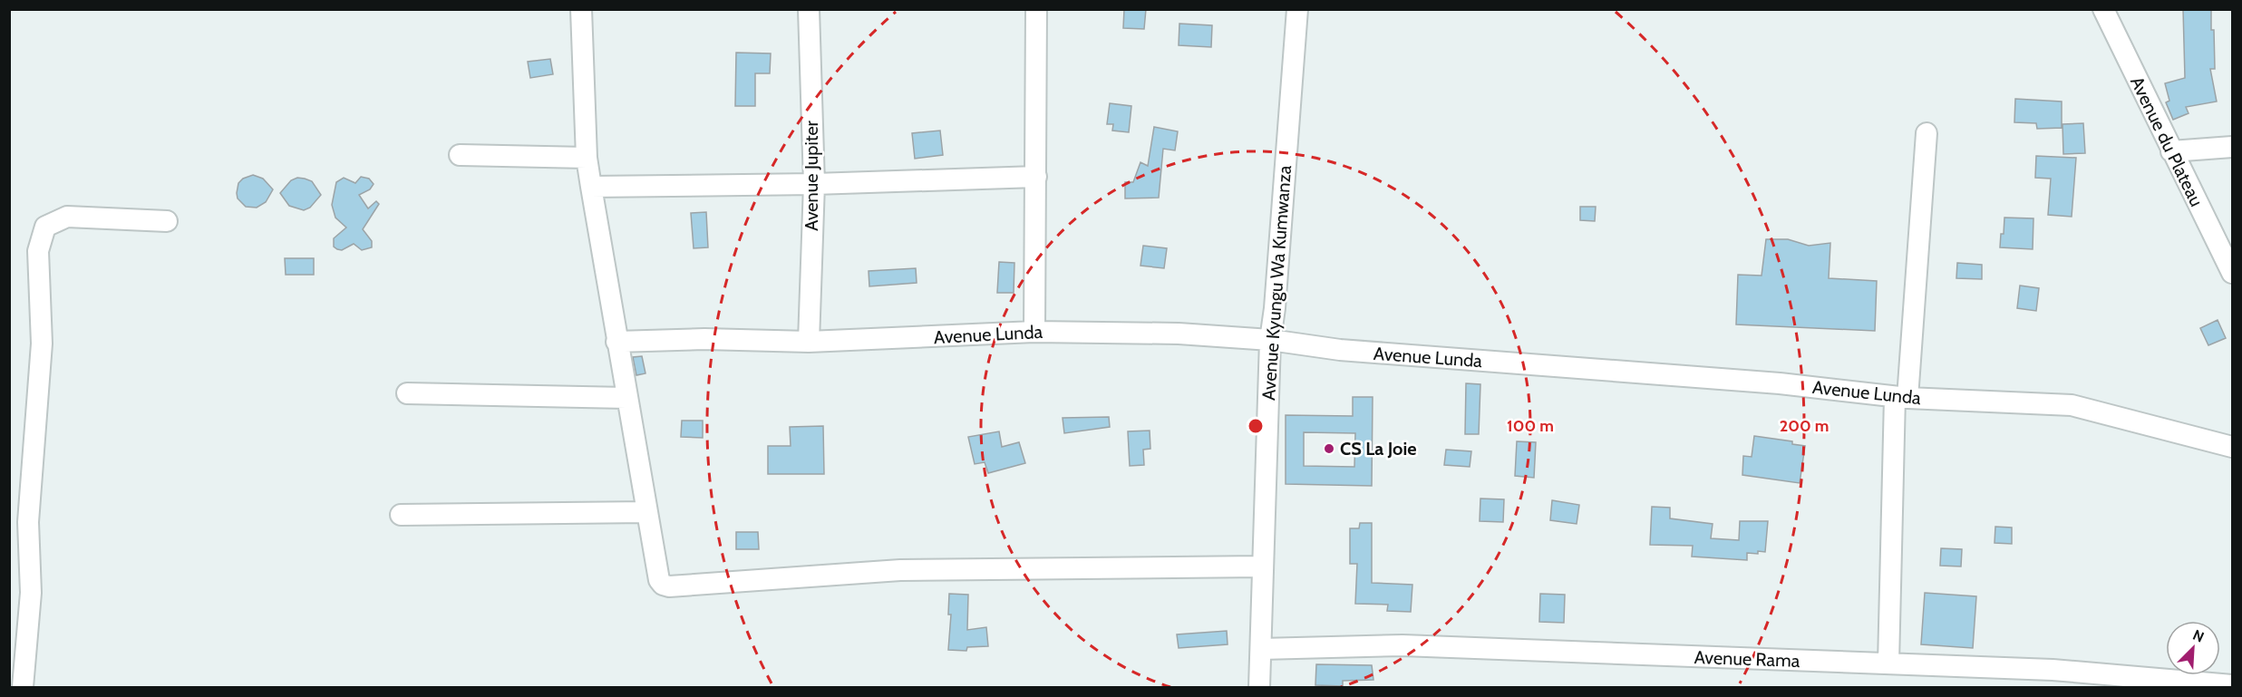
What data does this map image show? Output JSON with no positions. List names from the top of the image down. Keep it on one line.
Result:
{"streets":{"street":["Avenue du Plateau","Avenue Jupiter","Avenue Kyungu Wa Kumwanza","Avenue Lunda","Avenue Rama"]},"crossings":[["Avenue Jupiter","Avenue Lunda"],["Avenue Kyungu Wa Kumwanza","Avenue Lunda"],["Avenue Kyungu Wa Kumwanza","Avenue Rama"]],"places":["CS La Joie"],"north":"top right","rings":["100 m","200 m"]}
